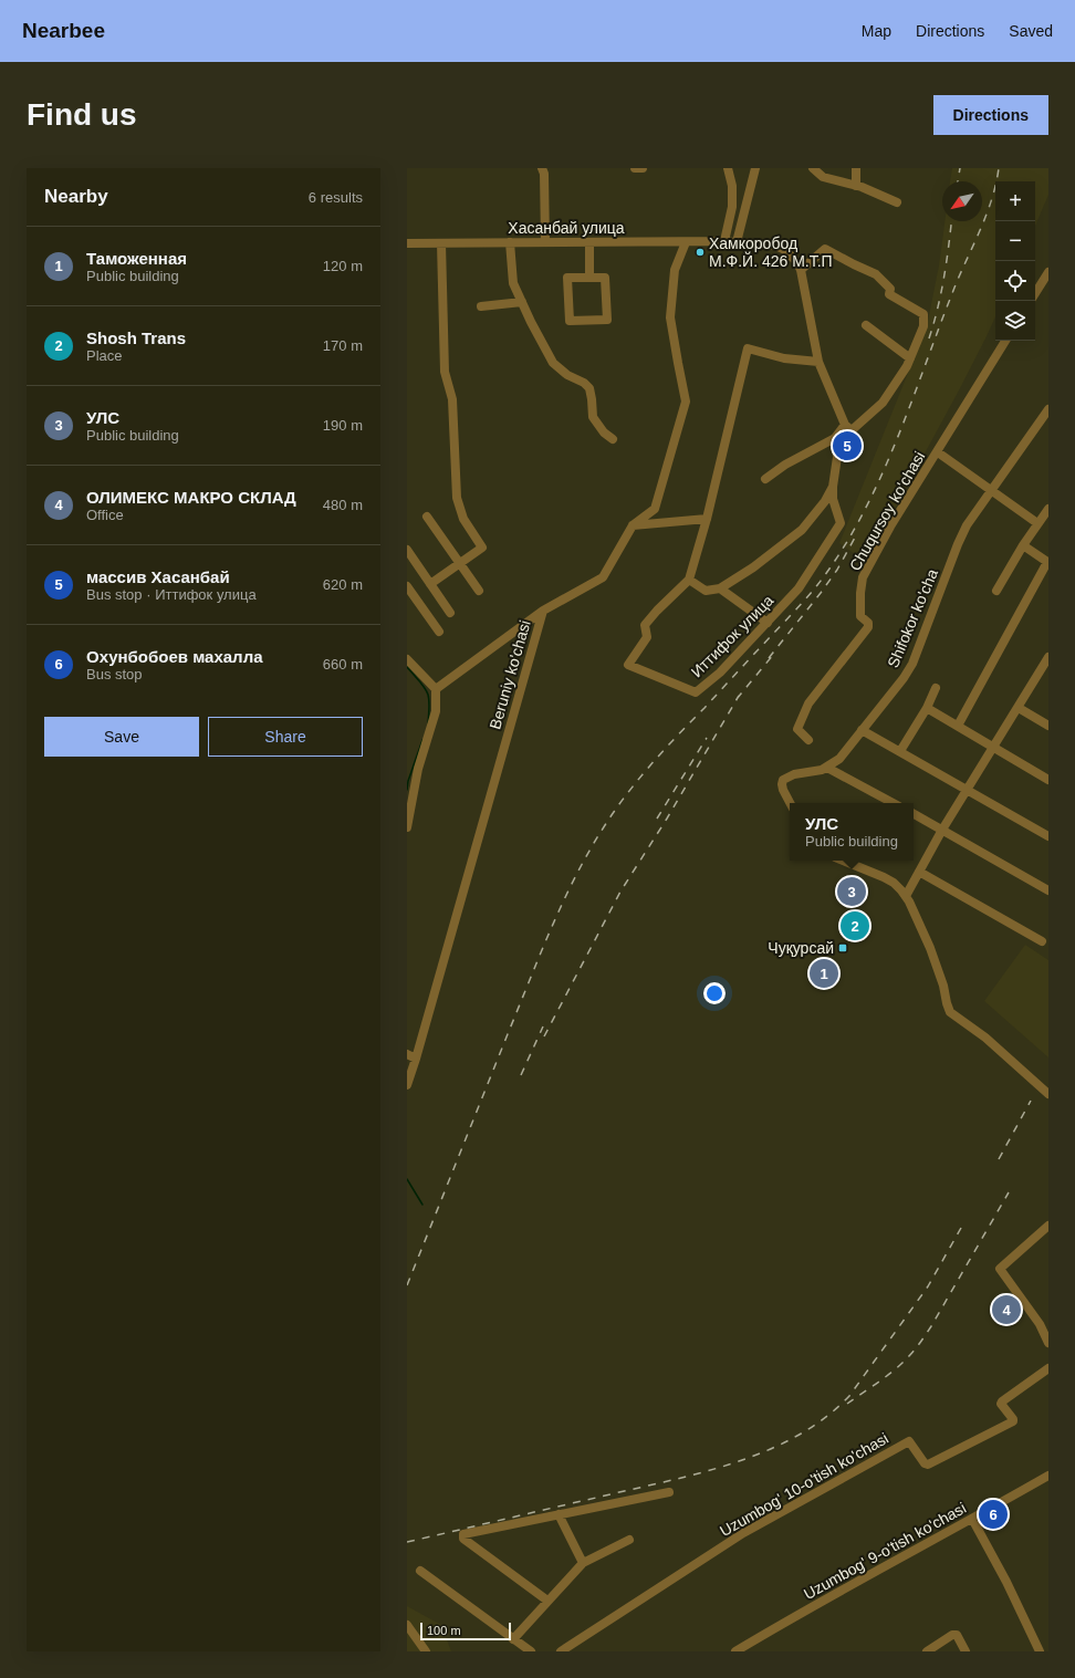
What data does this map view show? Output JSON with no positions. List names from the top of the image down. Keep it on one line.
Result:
{"streets":{"street":["Хасанбай улица","Chuqursoy ko'chasi","Shifokor ko'cha","Иттифок улица","Beruniy ko'chasi","Uzumbog' 10-o'tish ko'chasi","Uzumbog' 9-o'tish ko'chasi"]},"crossings":[["Хасанбай улица","Beruniy ko'chasi"]],"places":{"other":["Хамкоробод М.Ф.Й. 426 М.Т.П"],"transit":["Чуқурсай"]},"scale_bar":"100 m","north":"bottom left","page":{"header":"Nearbee","nav":["Map","Directions","Saved"],"buttons":["Directions",["Save","Share"]],"title":"Find us","heading":["Nearby","6 results"],"map_buttons":["+","−"],"list":[{"mark":"1","name":"Таможенная","note":"Public building","value":"120 m"},{"mark":"2","name":"Shosh Trans","note":"Place","value":"170 m"},{"mark":"3","name":"УЛС","note":"Public building","value":"190 m"},{"mark":"4","name":"ОЛИМЕКС МАКРО СКЛАД","note":"Office","value":"480 m"},{"mark":"5","name":"массив Хасанбай","note":"Bus stop · Иттифок улица","value":"620 m"},{"mark":"6","name":"Охунбобоев махалла","note":"Bus stop","value":"660 m"}],"pins":["5","3","2","1","4","6"],"popup":["УЛС","Public building"],"scale":"100 m"}}
